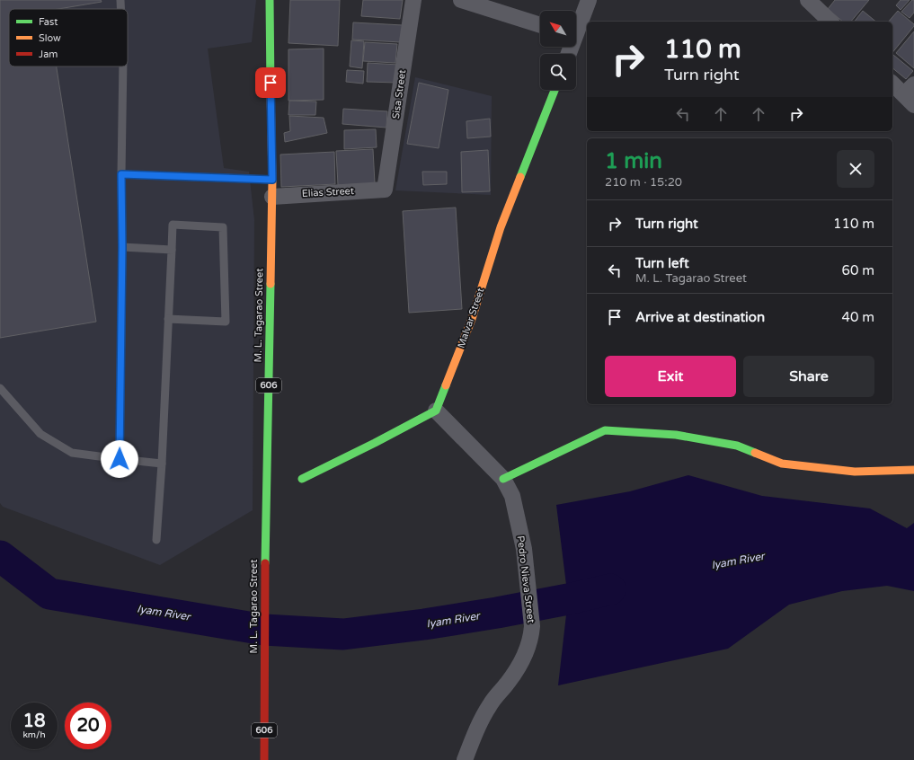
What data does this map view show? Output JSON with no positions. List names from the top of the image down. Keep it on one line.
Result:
{"streets":{"street":["Sisa Street","Elias Street","M. L. Tagarao Street","Malvar Street","606","Pedro Nieva Street"]},"crossings":[["Sisa Street","Elias Street"],["Elias Street","M. L. Tagarao Street"],["Malvar Street","Pedro Nieva Street"]],"water":["Iyam River"],"legend":["Fast","Slow","Jam"],"north":"top left","page":{"turn":["110 m","Turn right"],"heading":["1 min","210 m · 15:20"],"list":[{"name":"Turn right","value":"110 m"},{"name":"Turn left","note":"M. L. Tagarao Street","value":"60 m"},{"name":"Arrive at destination","value":"40 m"}],"buttons":["Exit","Share"],"speed":"18 km/h","limit":"20"}}
